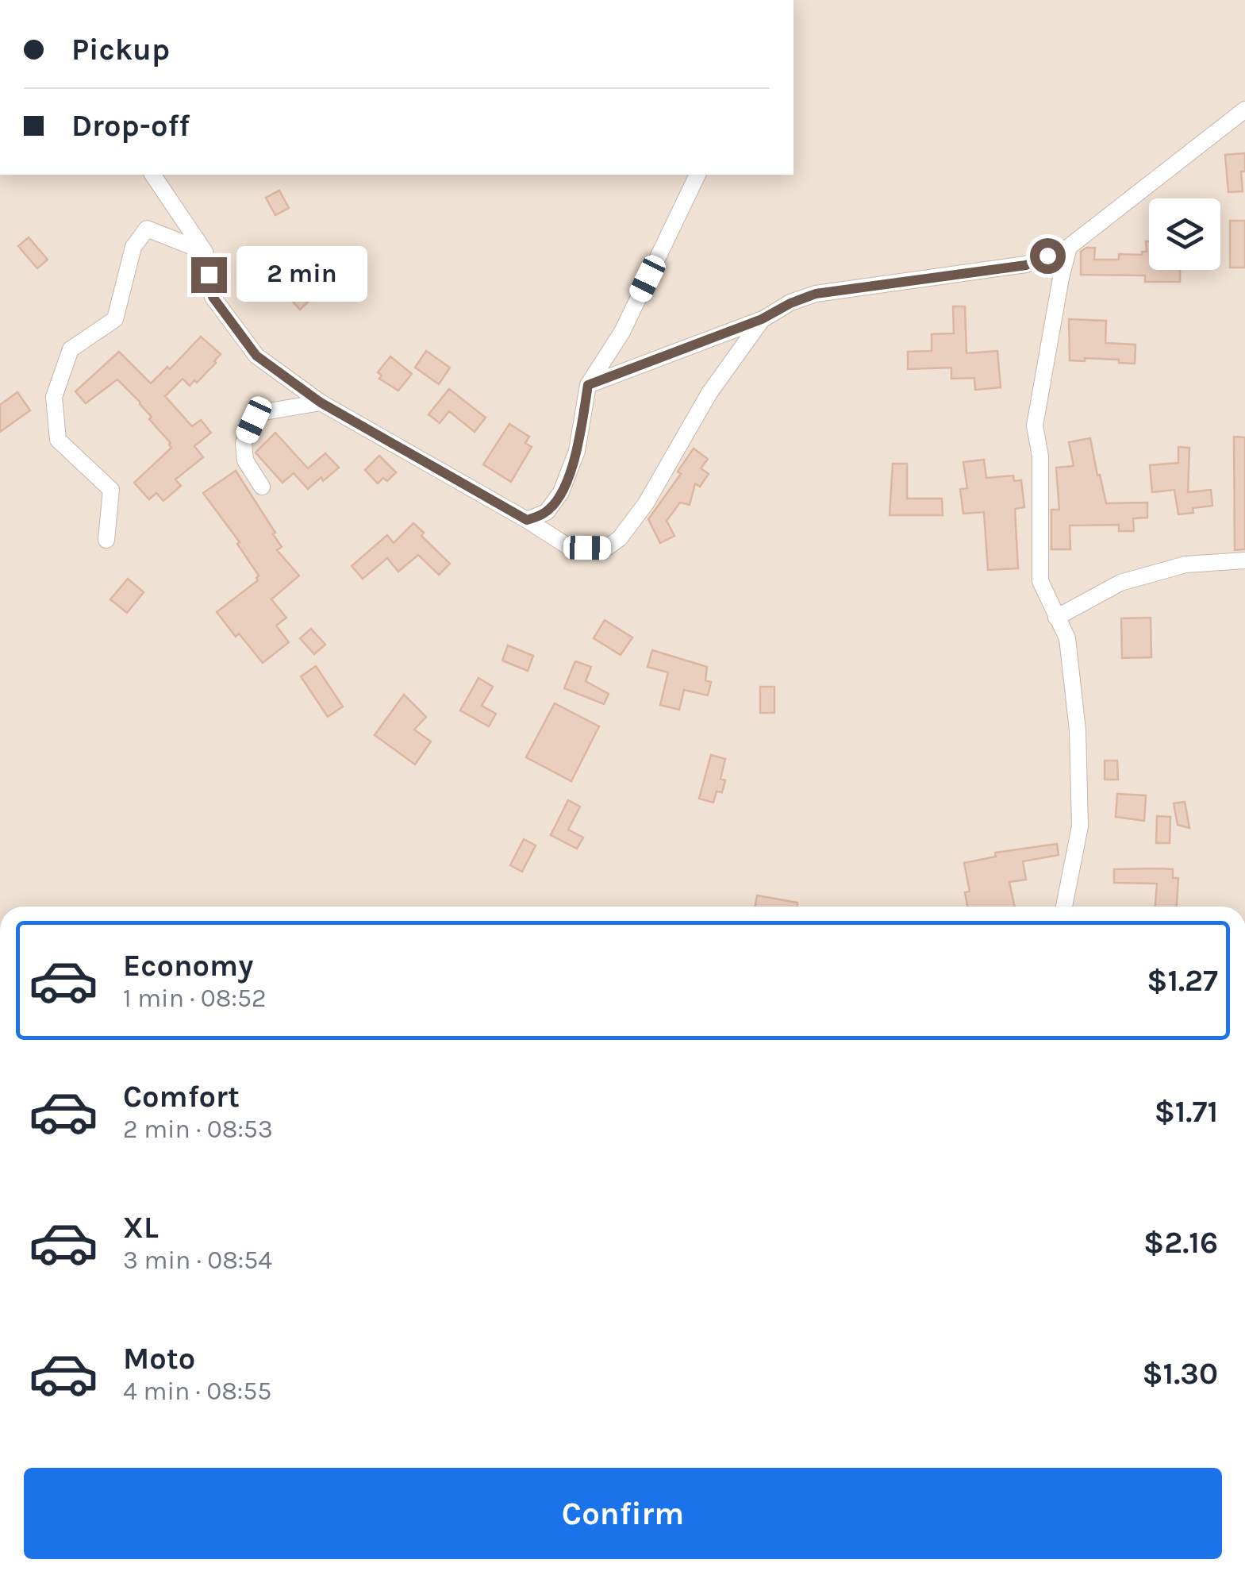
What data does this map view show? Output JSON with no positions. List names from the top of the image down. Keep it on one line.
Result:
{"page":{"banner":["Pickup","Drop-off"],"bubble":"2 min","list":[{"name":"Economy","note":"1 min · 08:52","value":"$1.27"},{"name":"Comfort","note":"2 min · 08:53","value":"$1.71"},{"name":"XL","note":"3 min · 08:54","value":"$2.16"},{"name":"Moto","note":"4 min · 08:55","value":"$1.30"}],"buttons":"Confirm"}}
